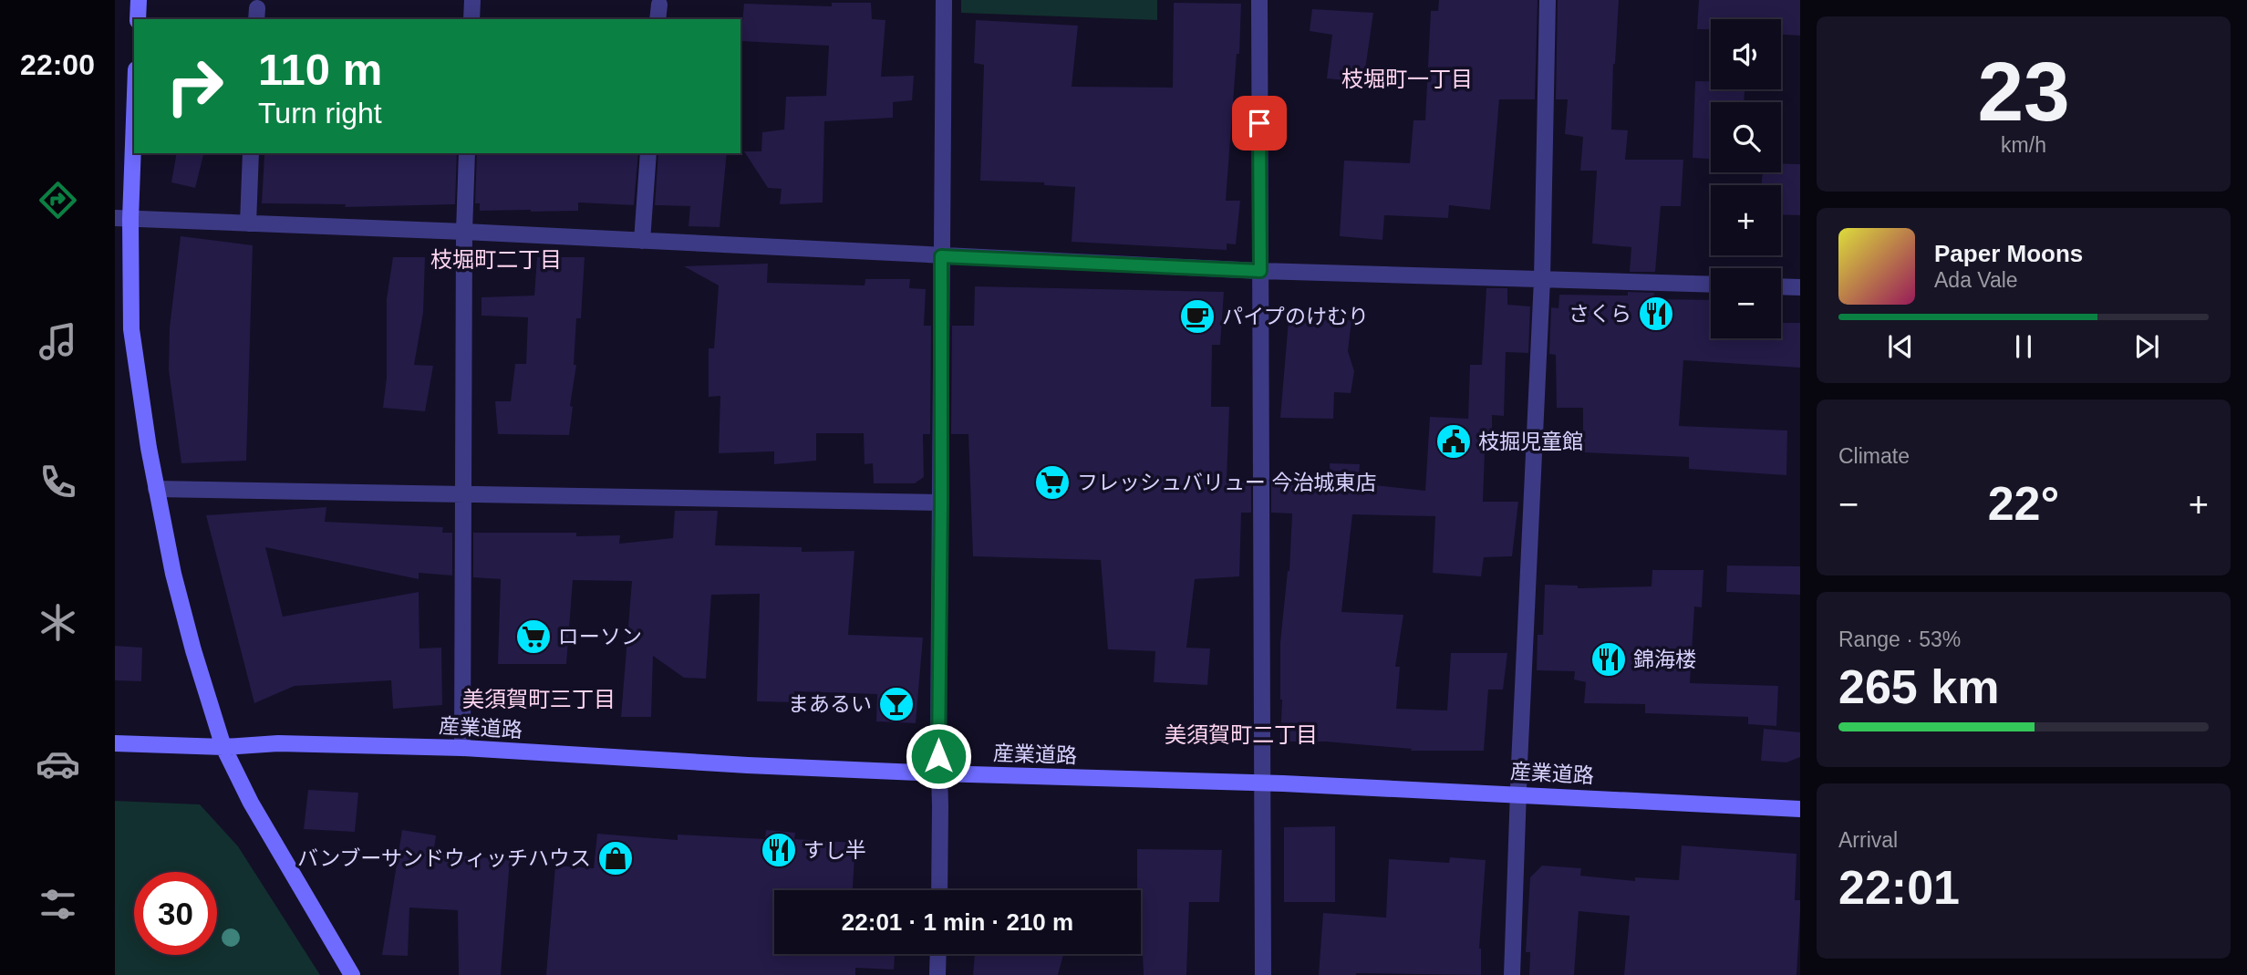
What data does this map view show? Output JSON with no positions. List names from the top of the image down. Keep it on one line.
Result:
{"streets":{"street":["産業道路"]},"districts":["枝堀町一丁目","枝堀町二丁目","美須賀町三丁目","美須賀町二丁目"],"places":{"restaurant":["さくら","錦海楼","すし半"],"cafe":["パイプのけむり"],"public building":["枝掘児童館"],"supermarket":["フレッシュバリュー 今治城東店","ローソン"],"bar":["まあるい"],"shop":["バンブーサンドウィッチハウス"]},"page":{"tabs":"22:00","tile":[["23","km/h"],"Climate",["Range · 53%","265 km"],["Arrival","22:01"]],"map_buttons":["+","−"],"turn":["110 m","Turn right"],"song":["Paper Moons","Ada Vale"],"heat":["−","22°","+"],"limit":"30","trip":"22:01 · 1 min · 210 m"}}
